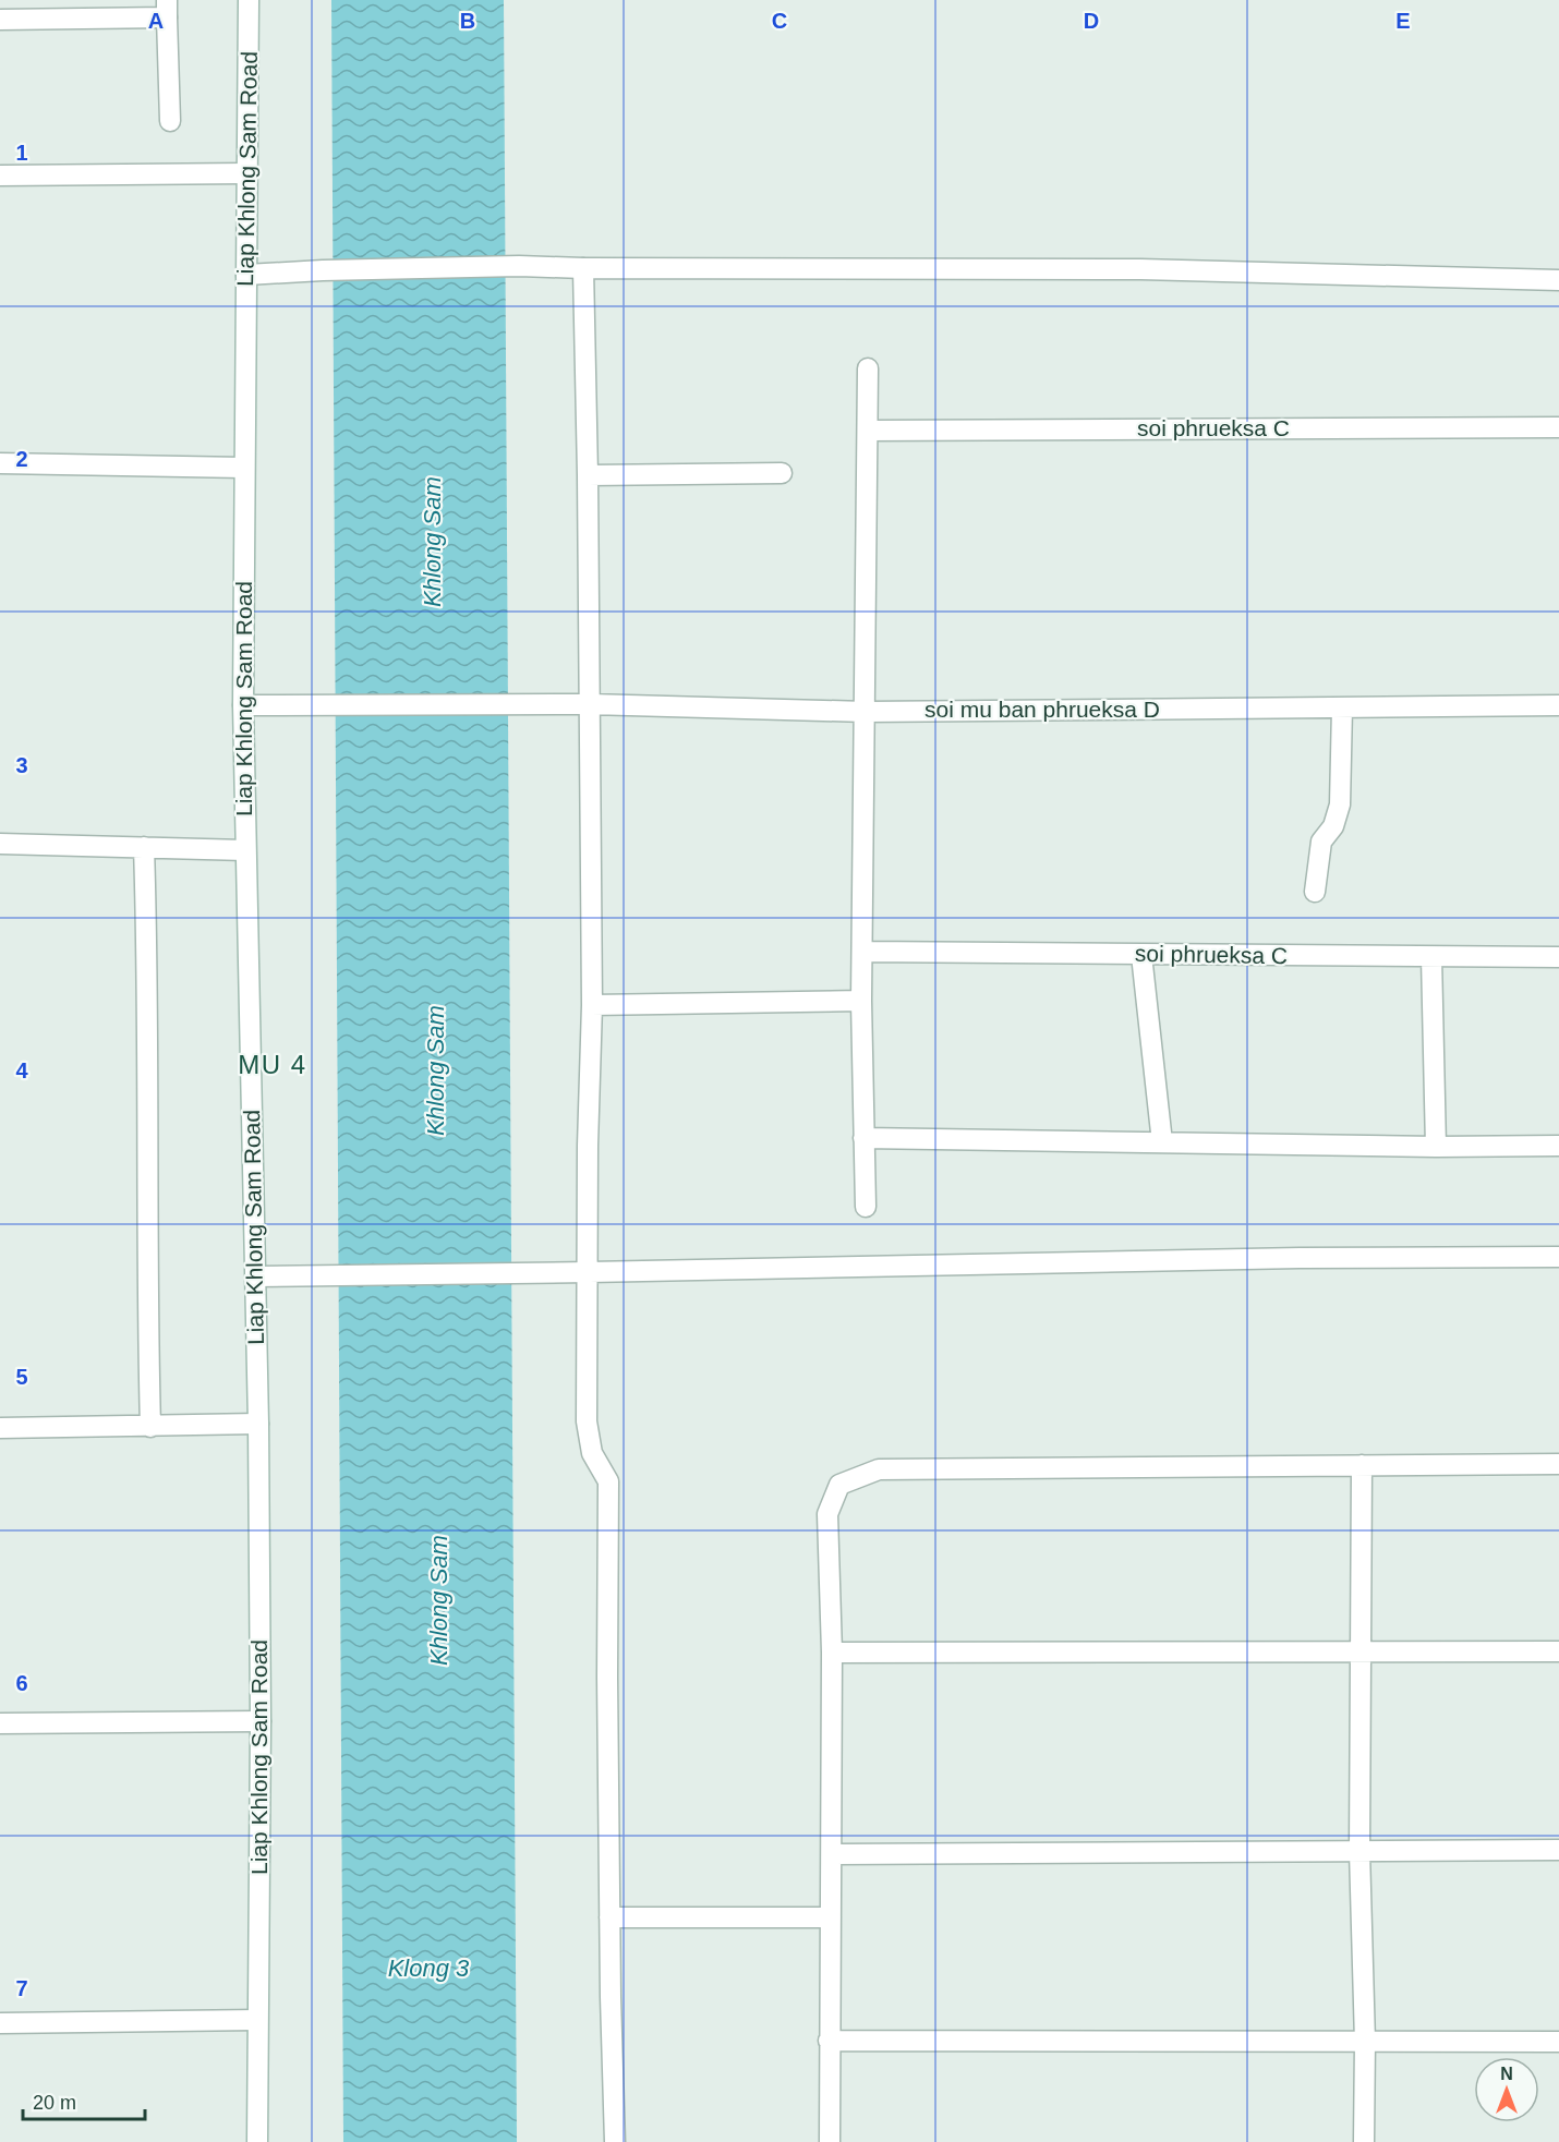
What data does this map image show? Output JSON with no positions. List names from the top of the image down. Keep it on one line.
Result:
{"streets":{"street":["Liap Khlong Sam Road","soi phrueksa C","soi mu ban phrueksa D"]},"crossings":[["Liap Khlong Sam Road","soi mu ban phrueksa D"]],"districts":["MU 4"],"water":["Khlong Sam","Klong 3"],"scale_bar":"20 m","north":"top","grid":{"columns":["A","B","C","D","E"],"rows":["1","2","3","4","5","6","7"]}}
